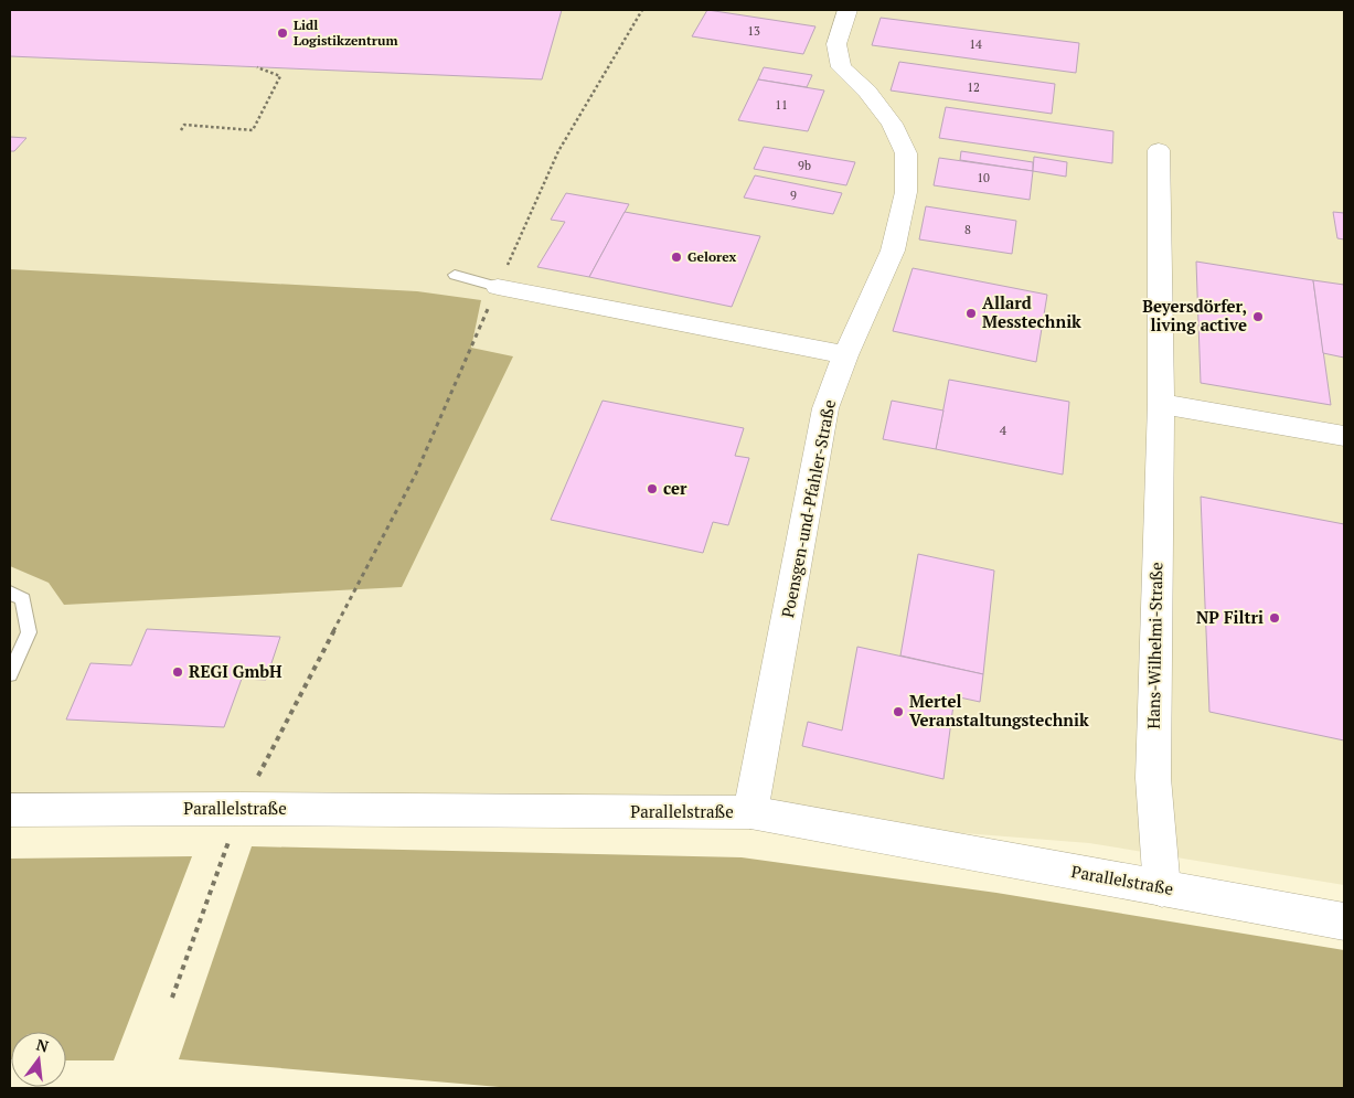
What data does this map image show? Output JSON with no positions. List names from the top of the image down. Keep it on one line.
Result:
{"streets":{"street":["Poensgen-und-Pfahler-Straße","Hans-Wilhelmi-Straße","Parallelstraße"]},"crossings":[["Poensgen-und-Pfahler-Straße","Parallelstraße"],["Hans-Wilhelmi-Straße","Parallelstraße"]],"places":["Lidl Logistikzentrum","Gelorex","Allard Messtechnik","Beyersdörfer, living active","cer","NP Filtri","REGI GmbH","Mertel Veranstaltungstechnik"],"house_numbers":["13","14","12","11","9b","10","9","8","4"],"north":"top"}
